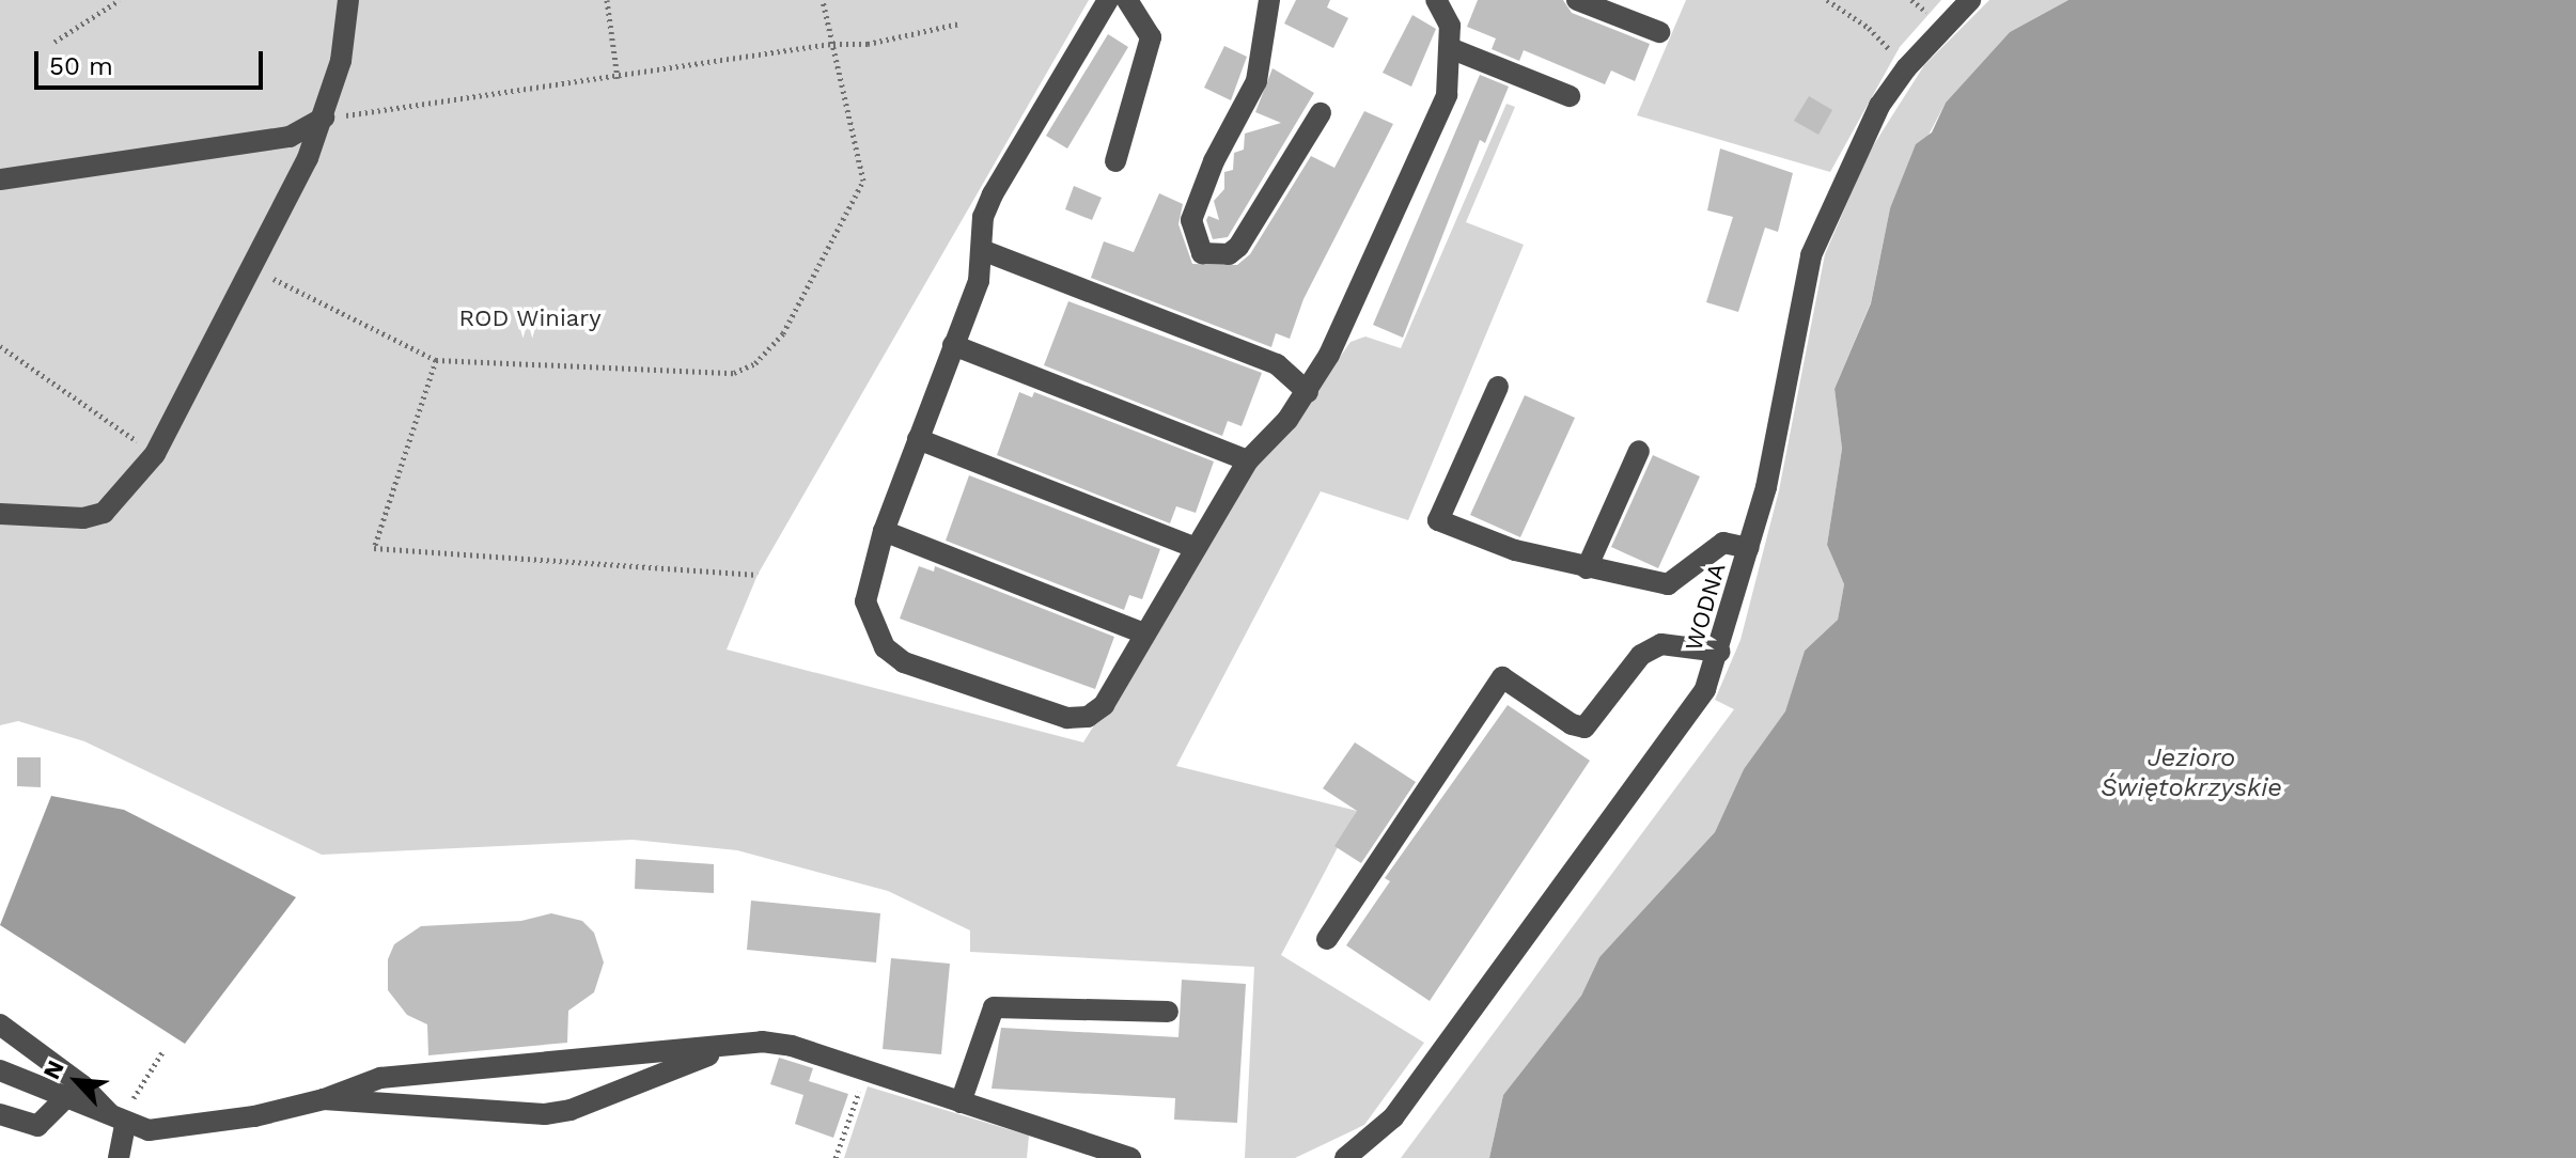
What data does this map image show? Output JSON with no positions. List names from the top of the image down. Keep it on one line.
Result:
{"streets":{"street":["WODNA"]},"water":["Jezioro Świętokrzyskie"],"parks":["ROD Winiary"],"scale_bar":"50 m","north":"top left"}
